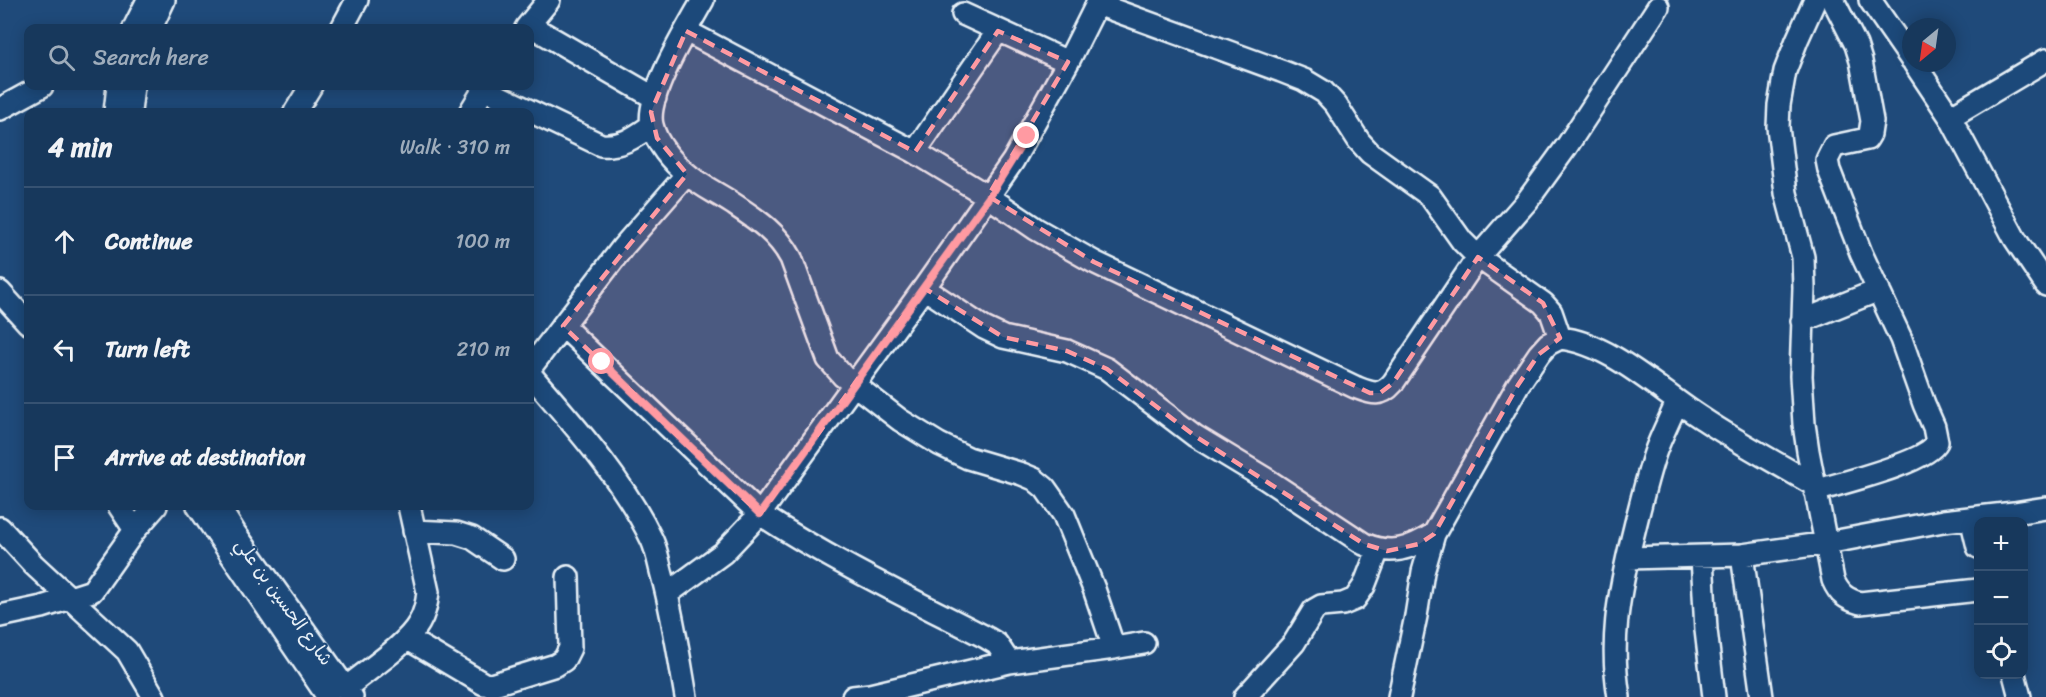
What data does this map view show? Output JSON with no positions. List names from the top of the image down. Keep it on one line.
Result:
{"streets":{"street":["شارع الحسين بن علي"]},"north":"bottom left","page":{"search":"Search here","heading":["4 min","Walk · 310 m"],"list":[["Continue","100 m"],["Turn left","210 m"],"Arrive at destination"],"map_buttons":["+","−"]}}
